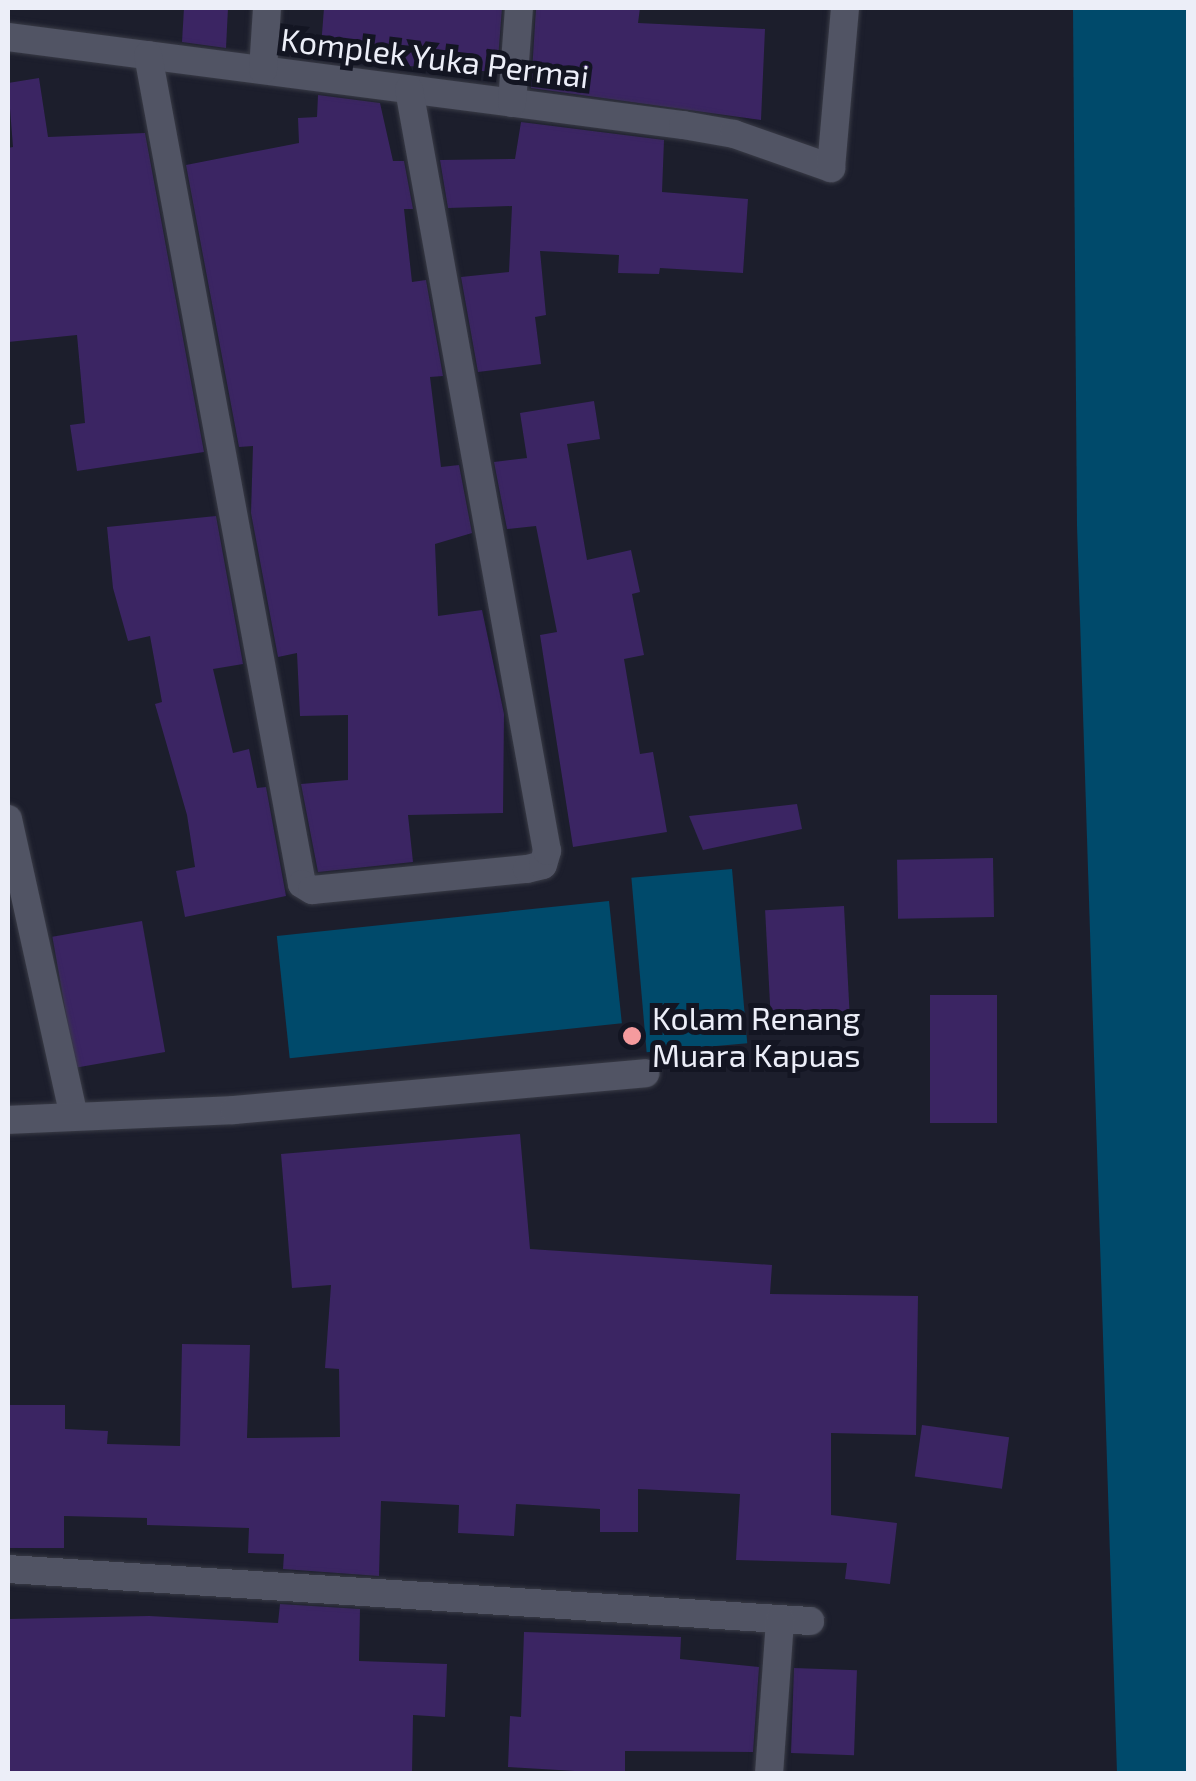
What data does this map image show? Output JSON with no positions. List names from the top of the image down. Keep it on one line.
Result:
{"streets":{"street":["Komplek Yuka Permai"]},"places":["Kolam Renang Muara Kapuas"]}
